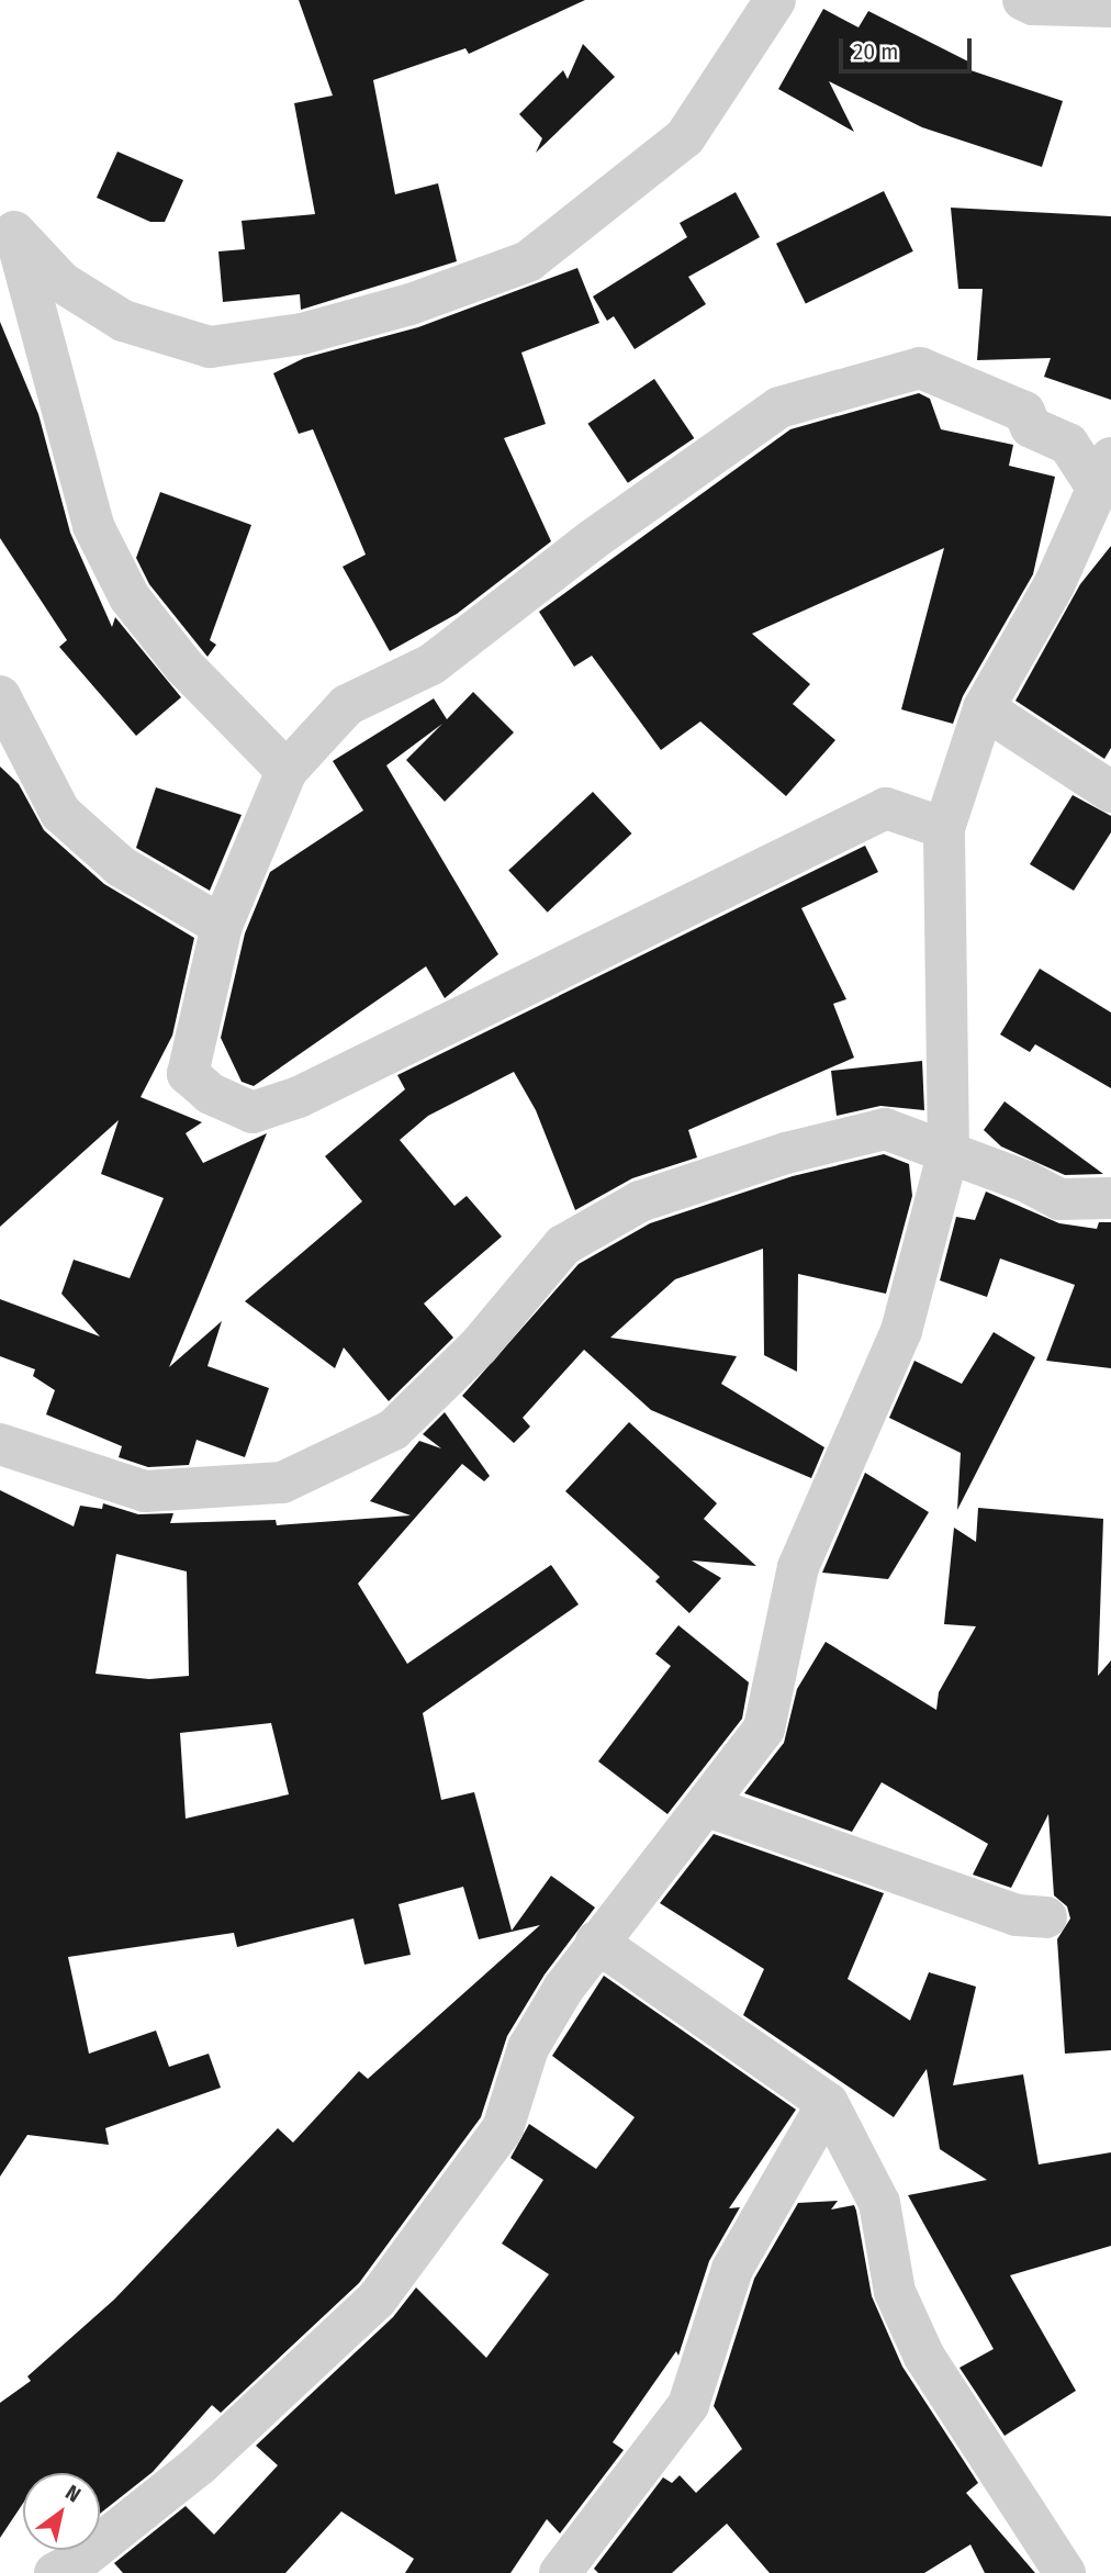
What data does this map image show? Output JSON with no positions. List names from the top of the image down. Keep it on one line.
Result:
{"scale_bar":"20 m","north":"top right"}
